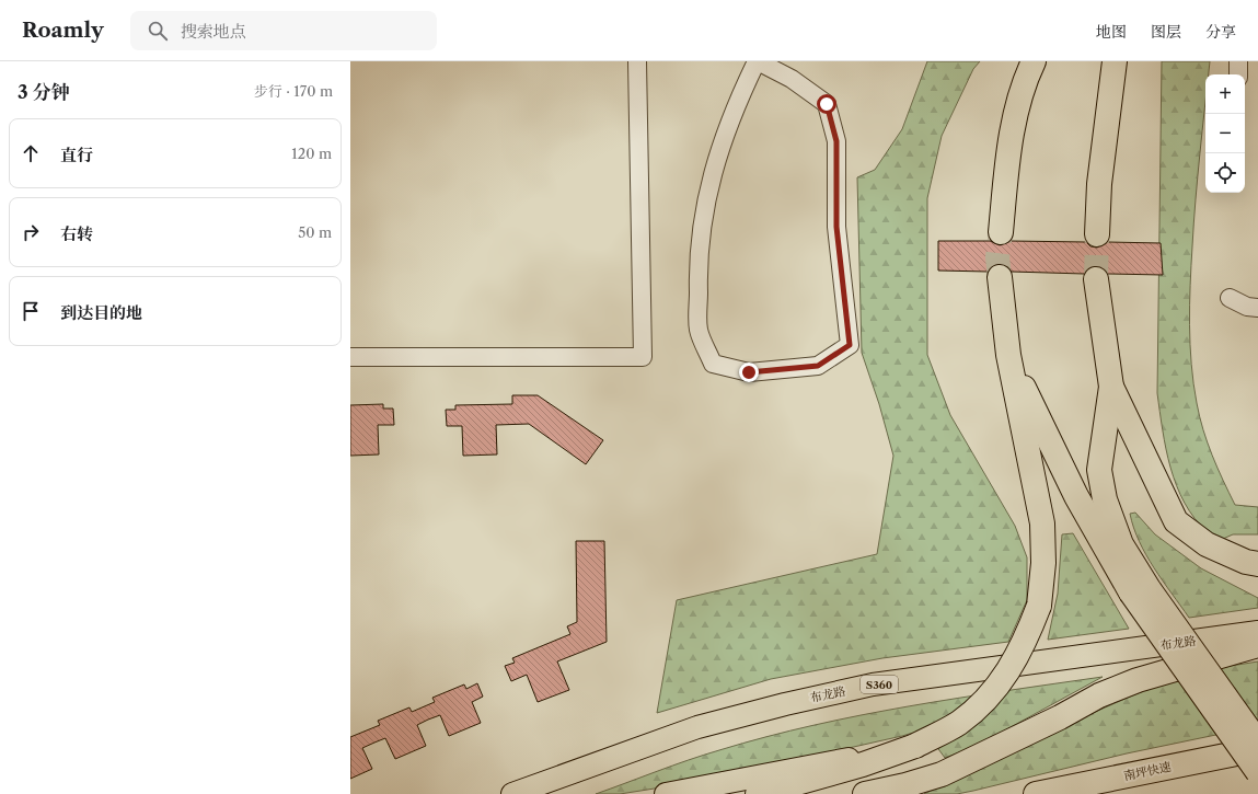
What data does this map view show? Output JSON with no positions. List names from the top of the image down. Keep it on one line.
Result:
{"streets":{"highway":["南坪快速"],"main road":["布龙路","S360"]},"page":{"header":"Roamly","search":"搜索地点","nav":["地图","图层","分享"],"heading":["3 分钟","步行 · 170 m"],"map_buttons":["+","−"],"list":[["直行","120 m"],["右转","50 m"],"到达目的地"]}}
